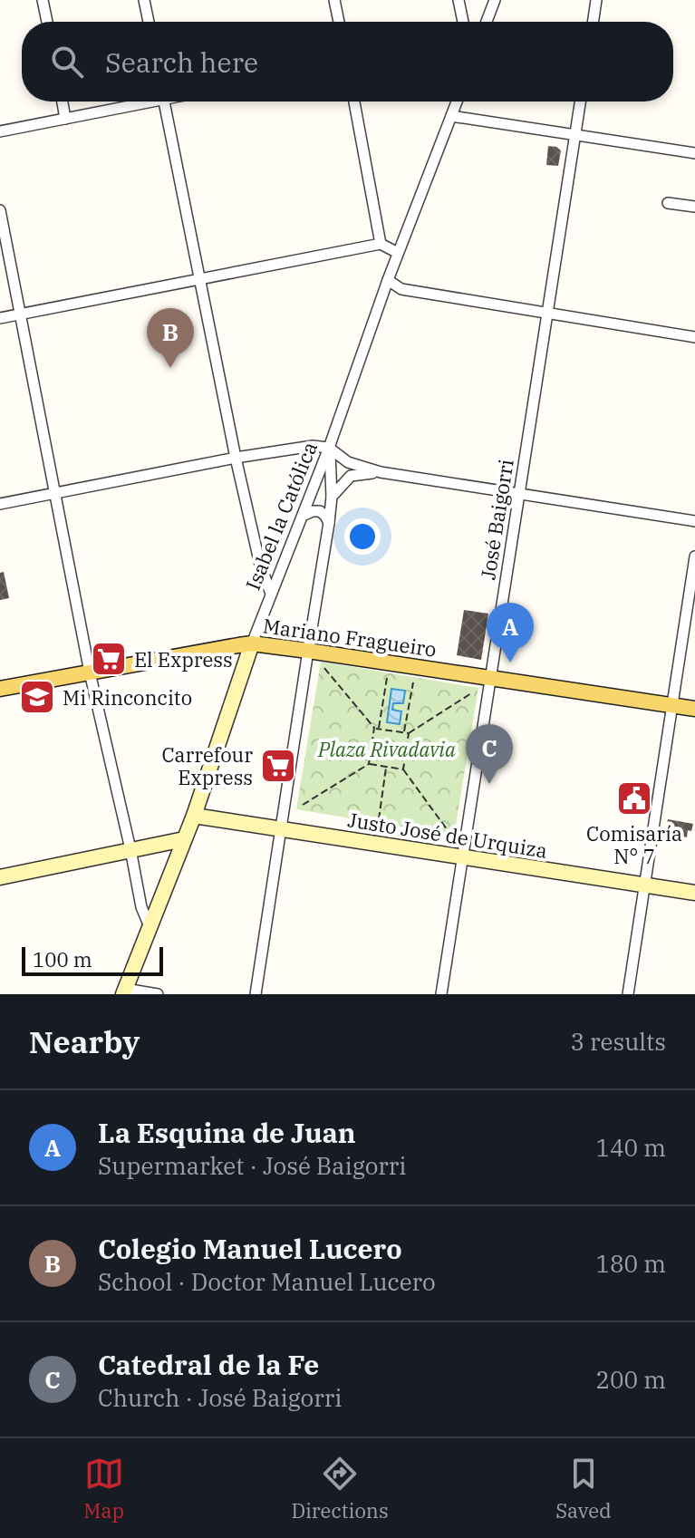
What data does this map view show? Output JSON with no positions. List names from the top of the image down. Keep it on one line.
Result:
{"streets":{"main road":["Mariano Fragueiro"],"street":["Isabel la Católica","José Baigorri","Justo José de Urquiza"]},"crossings":[["Isabel la Católica","Mariano Fragueiro"],["Isabel la Católica","Justo José de Urquiza"],["José Baigorri","Mariano Fragueiro"],["José Baigorri","Justo José de Urquiza"]],"parks":["Plaza Rivadavia"],"places":{"supermarket":["El Express","Carrefour Express"],"school or university":["Mi Rinconcito"],"public building":["Comisaría N° 7"]},"scale_bar":"100 m","page":{"search":"Search here","pins":["B","A","C"],"scale":"100 m","heading":["Nearby","3 results"],"list":[{"mark":"A","name":"La Esquina de Juan","note":"Supermarket · José Baigorri","value":"140 m"},{"mark":"B","name":"Colegio Manuel Lucero","note":"School · Doctor Manuel Lucero","value":"180 m"},{"mark":"C","name":"Catedral de la Fe","note":"Church · José Baigorri","value":"200 m"}],"nav":["Map","Directions","Saved"]}}
